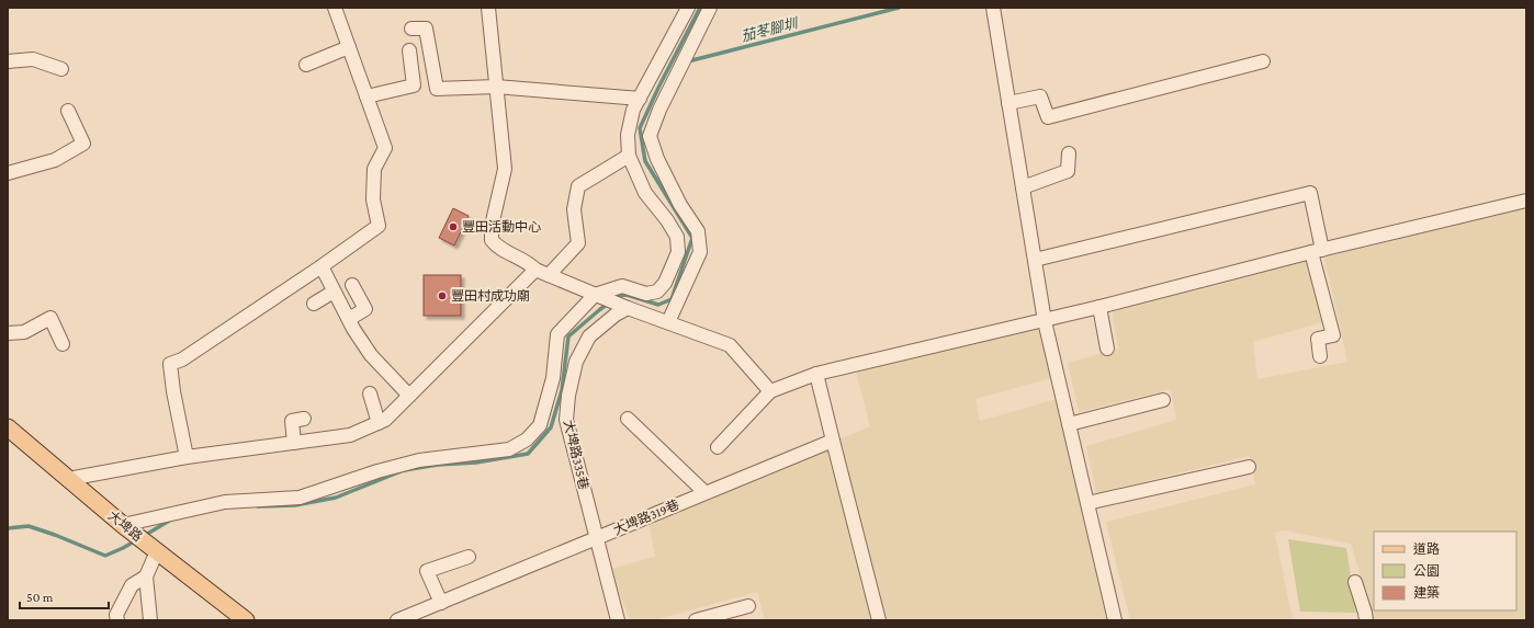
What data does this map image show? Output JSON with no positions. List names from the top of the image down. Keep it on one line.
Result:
{"streets":{"main road":["大埤路"],"street":["大埤路335巷","大埤路319巷"]},"crossings":[["大埤路335巷","大埤路319巷"]],"water":["茄苳腳圳"],"places":["豐田活動中心","豐田村成功廟"],"legend":["道路","公園","建築"],"scale_bar":"50 m"}
